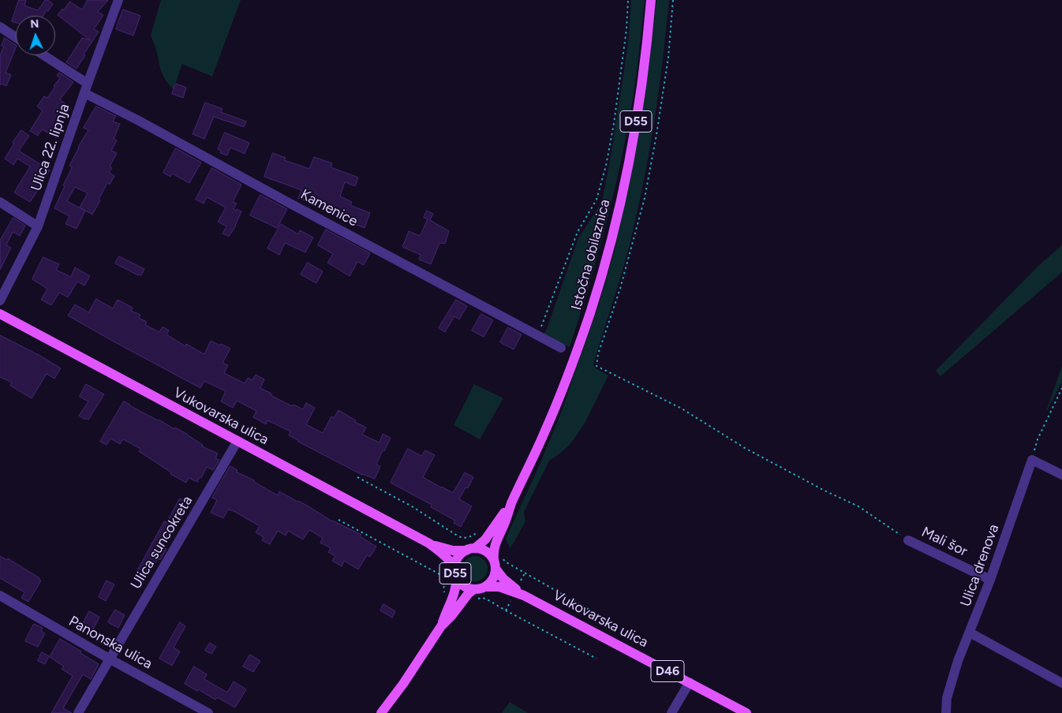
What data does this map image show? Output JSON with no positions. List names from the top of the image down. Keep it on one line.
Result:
{"streets":{"main road":["D55","Istočna obilaznica","Vukovarska ulica","D46"],"street":["Ulica 22. lipnja","Kamenice","Mali šor","Ulica suncokreta","Ulica drenova","Panonska ulica"]},"crossings":[["D55","Istočna obilaznica"],["D55","Vukovarska ulica"],["Ulica 22. lipnja","Kamenice"],["Istočna obilaznica","Vukovarska ulica"],["Vukovarska ulica","Ulica suncokreta"],["Mali šor","Ulica drenova"],["Ulica suncokreta","Panonska ulica"]],"north":"top"}
